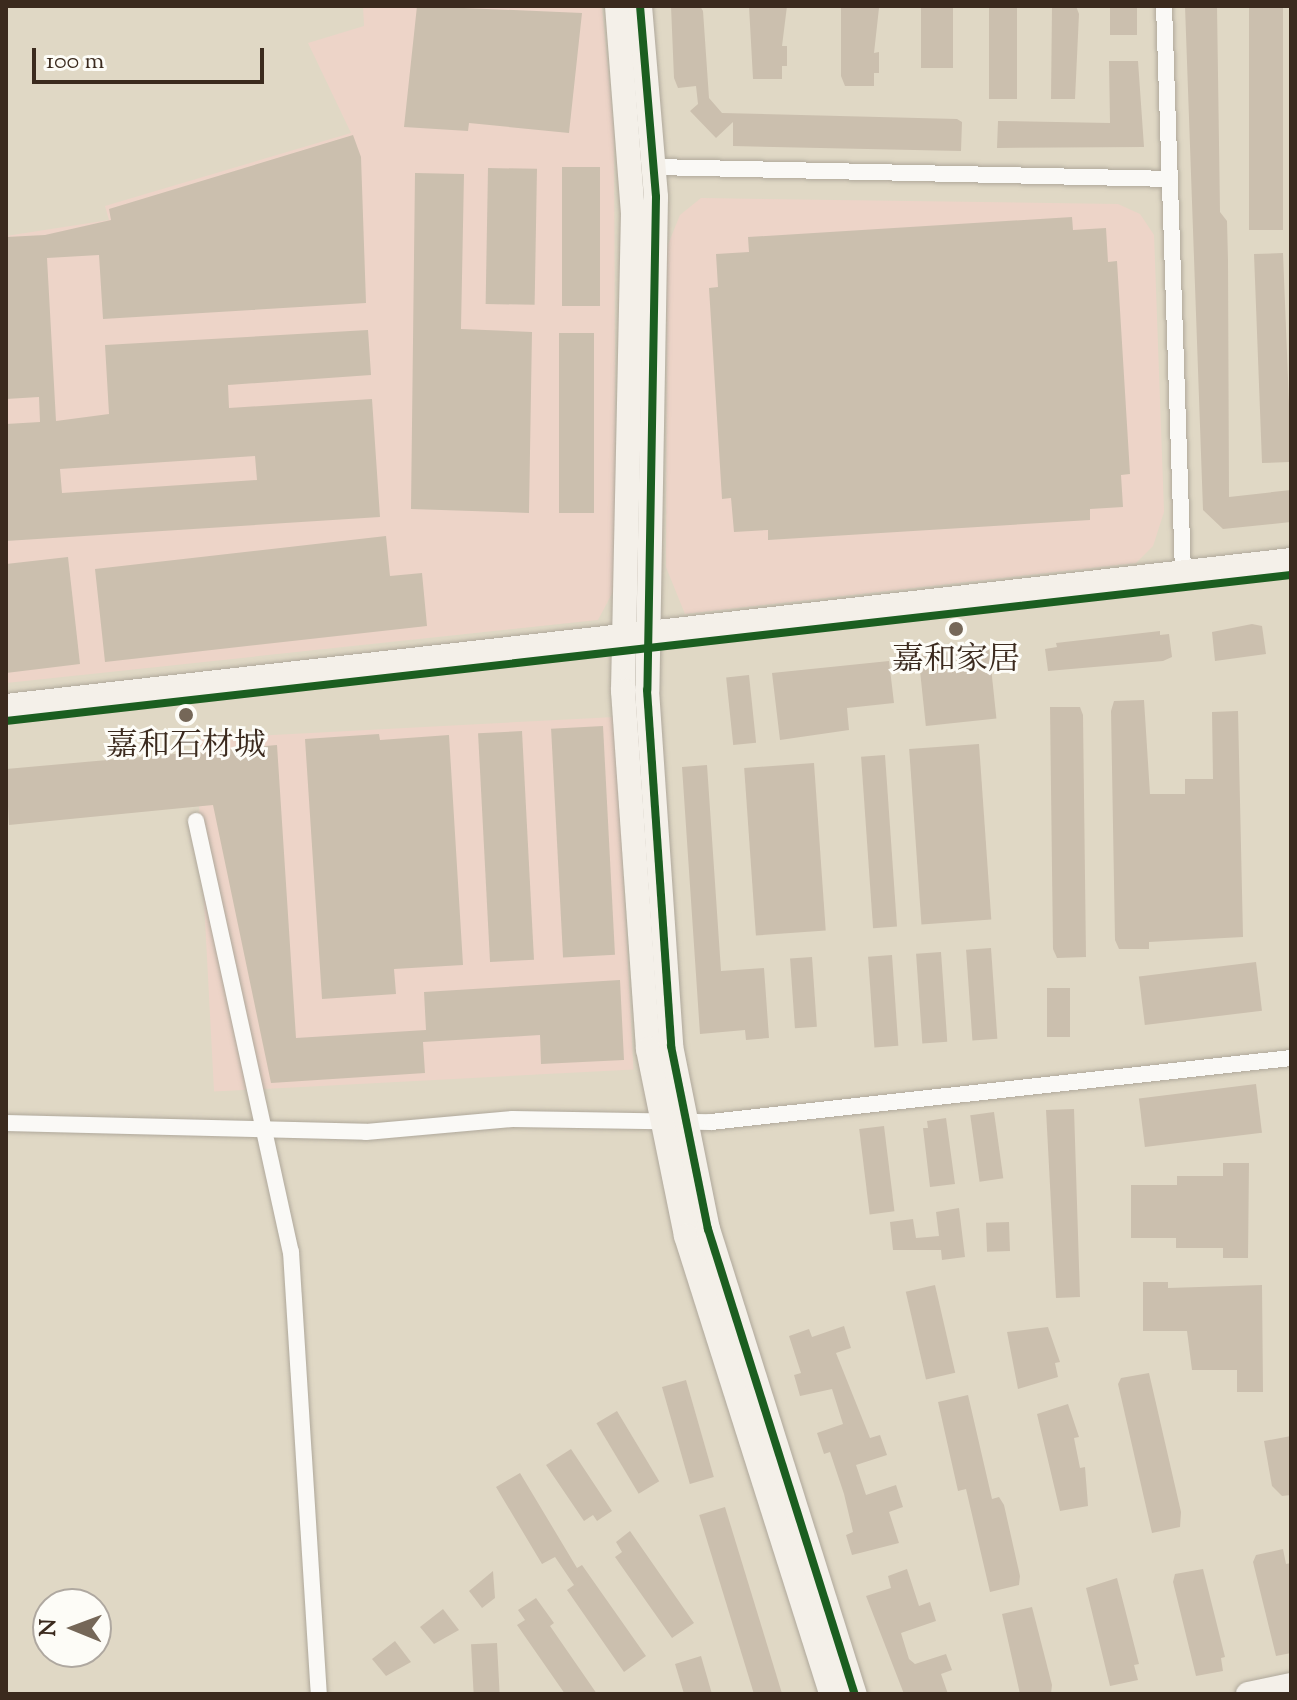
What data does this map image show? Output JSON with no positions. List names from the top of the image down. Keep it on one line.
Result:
{"places":["嘉和家居","嘉和石材城"],"scale_bar":"100 m","north":"left"}
